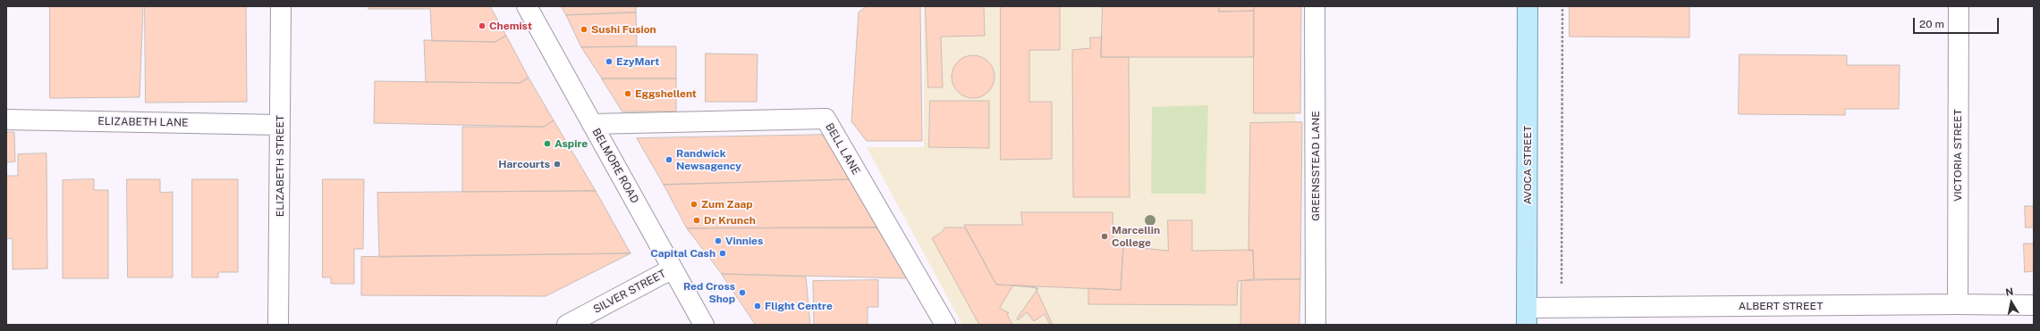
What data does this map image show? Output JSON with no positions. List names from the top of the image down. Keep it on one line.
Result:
{"streets":{"main road":["AVOCA STREET"],"street":["ELIZABETH LANE","BELL LANE","VICTORIA STREET","ELIZABETH STREET","BELMORE ROAD","GREENSSTEAD LANE","SILVER STREET","ALBERT STREET"]},"crossings":[["ELIZABETH LANE","ELIZABETH STREET"],["BELL LANE","BELMORE ROAD"],["VICTORIA STREET","ALBERT STREET"],["AVOCA STREET","ALBERT STREET"],["BELMORE ROAD","SILVER STREET"]],"places":["Chemist","Sushi Fusion","EzyMart","Eggshellent","Aspire","Randwick Newsagency","Harcourts","Zum Zaap","Dr Krunch","Marcellin College","Vinnies","Capital Cash","Red Cross Shop","Flight Centre"],"scale_bar":"20 m","north":"top"}
